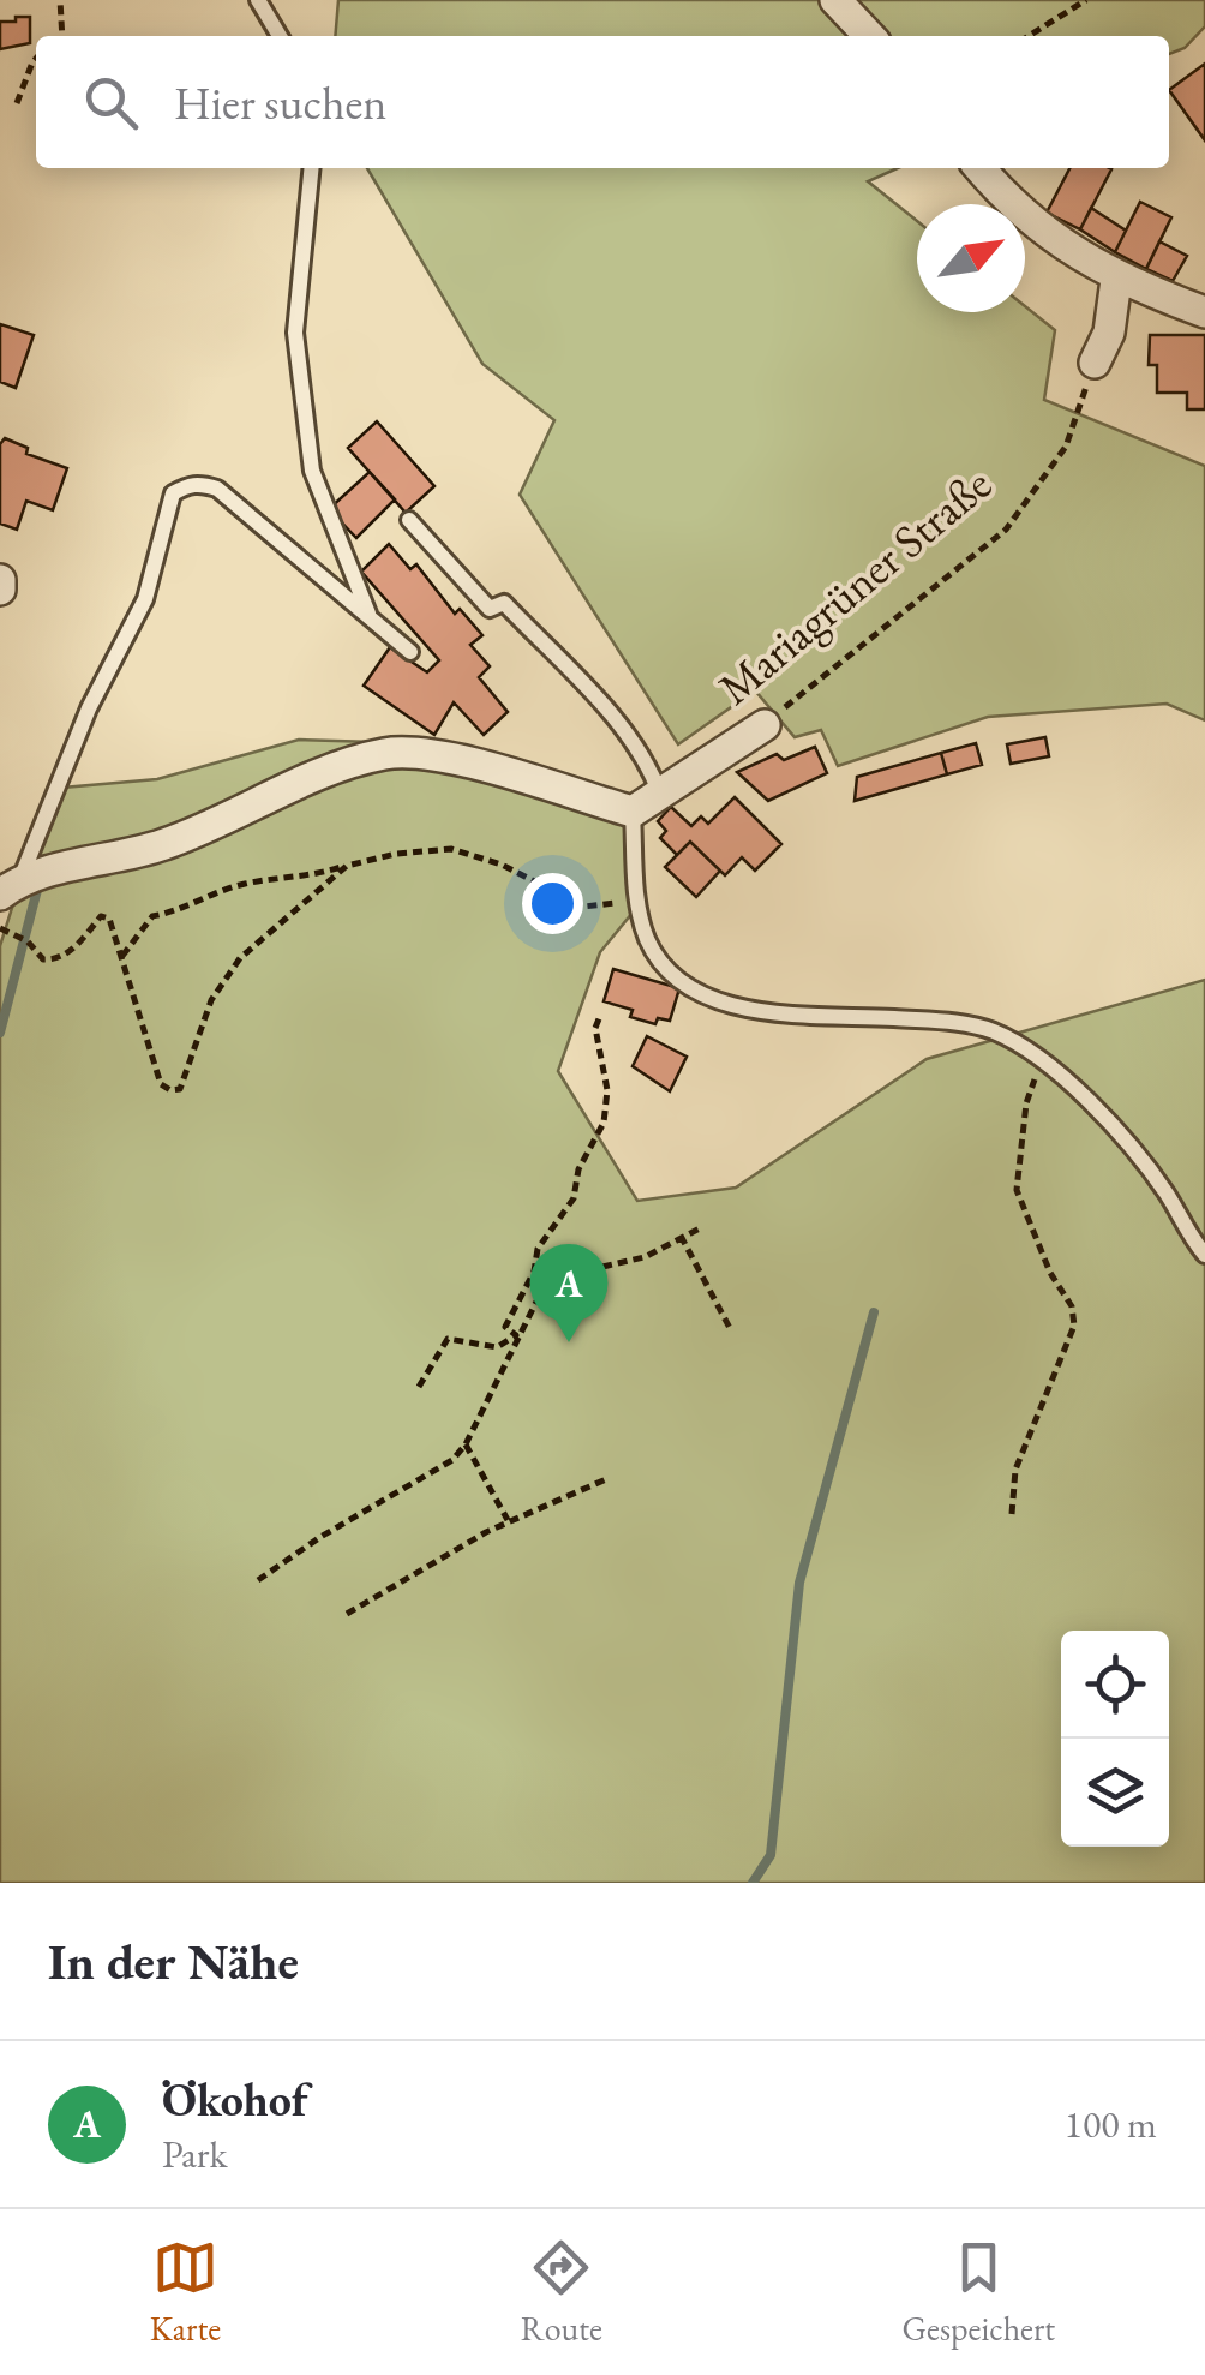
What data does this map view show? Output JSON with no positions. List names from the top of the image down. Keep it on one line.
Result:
{"streets":{"street":["Mariagrüner Straße"]},"north":"top right","page":{"search":"Hier suchen","pins":"A","heading":"In der Nähe","list":[{"mark":"A","name":"Ökohof","note":"Park","value":"100 m"}],"nav":["Karte","Route","Gespeichert"]}}
